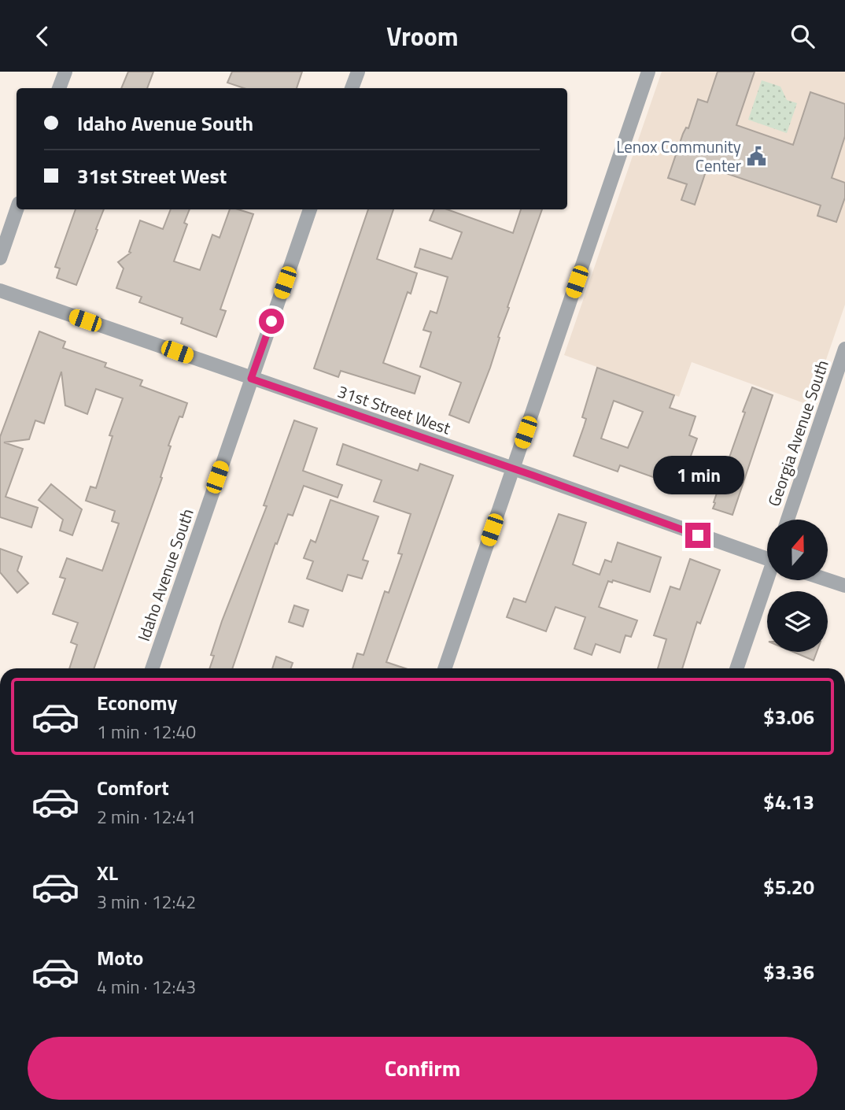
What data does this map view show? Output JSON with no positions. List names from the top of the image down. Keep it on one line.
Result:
{"streets":{"street":["31st Street West","Georgia Avenue South","Idaho Avenue South"]},"crossings":[["31st Street West","Idaho Avenue South"]],"places":{"public building":["Lenox Community Center"]},"north":"top","page":{"header":"Vroom","banner":["Idaho Avenue South","31st Street West"],"bubble":"1 min","list":[{"name":"Economy","note":"1 min · 12:40","value":"$3.06"},{"name":"Comfort","note":"2 min · 12:41","value":"$4.13"},{"name":"XL","note":"3 min · 12:42","value":"$5.20"},{"name":"Moto","note":"4 min · 12:43","value":"$3.36"}],"buttons":"Confirm"}}
